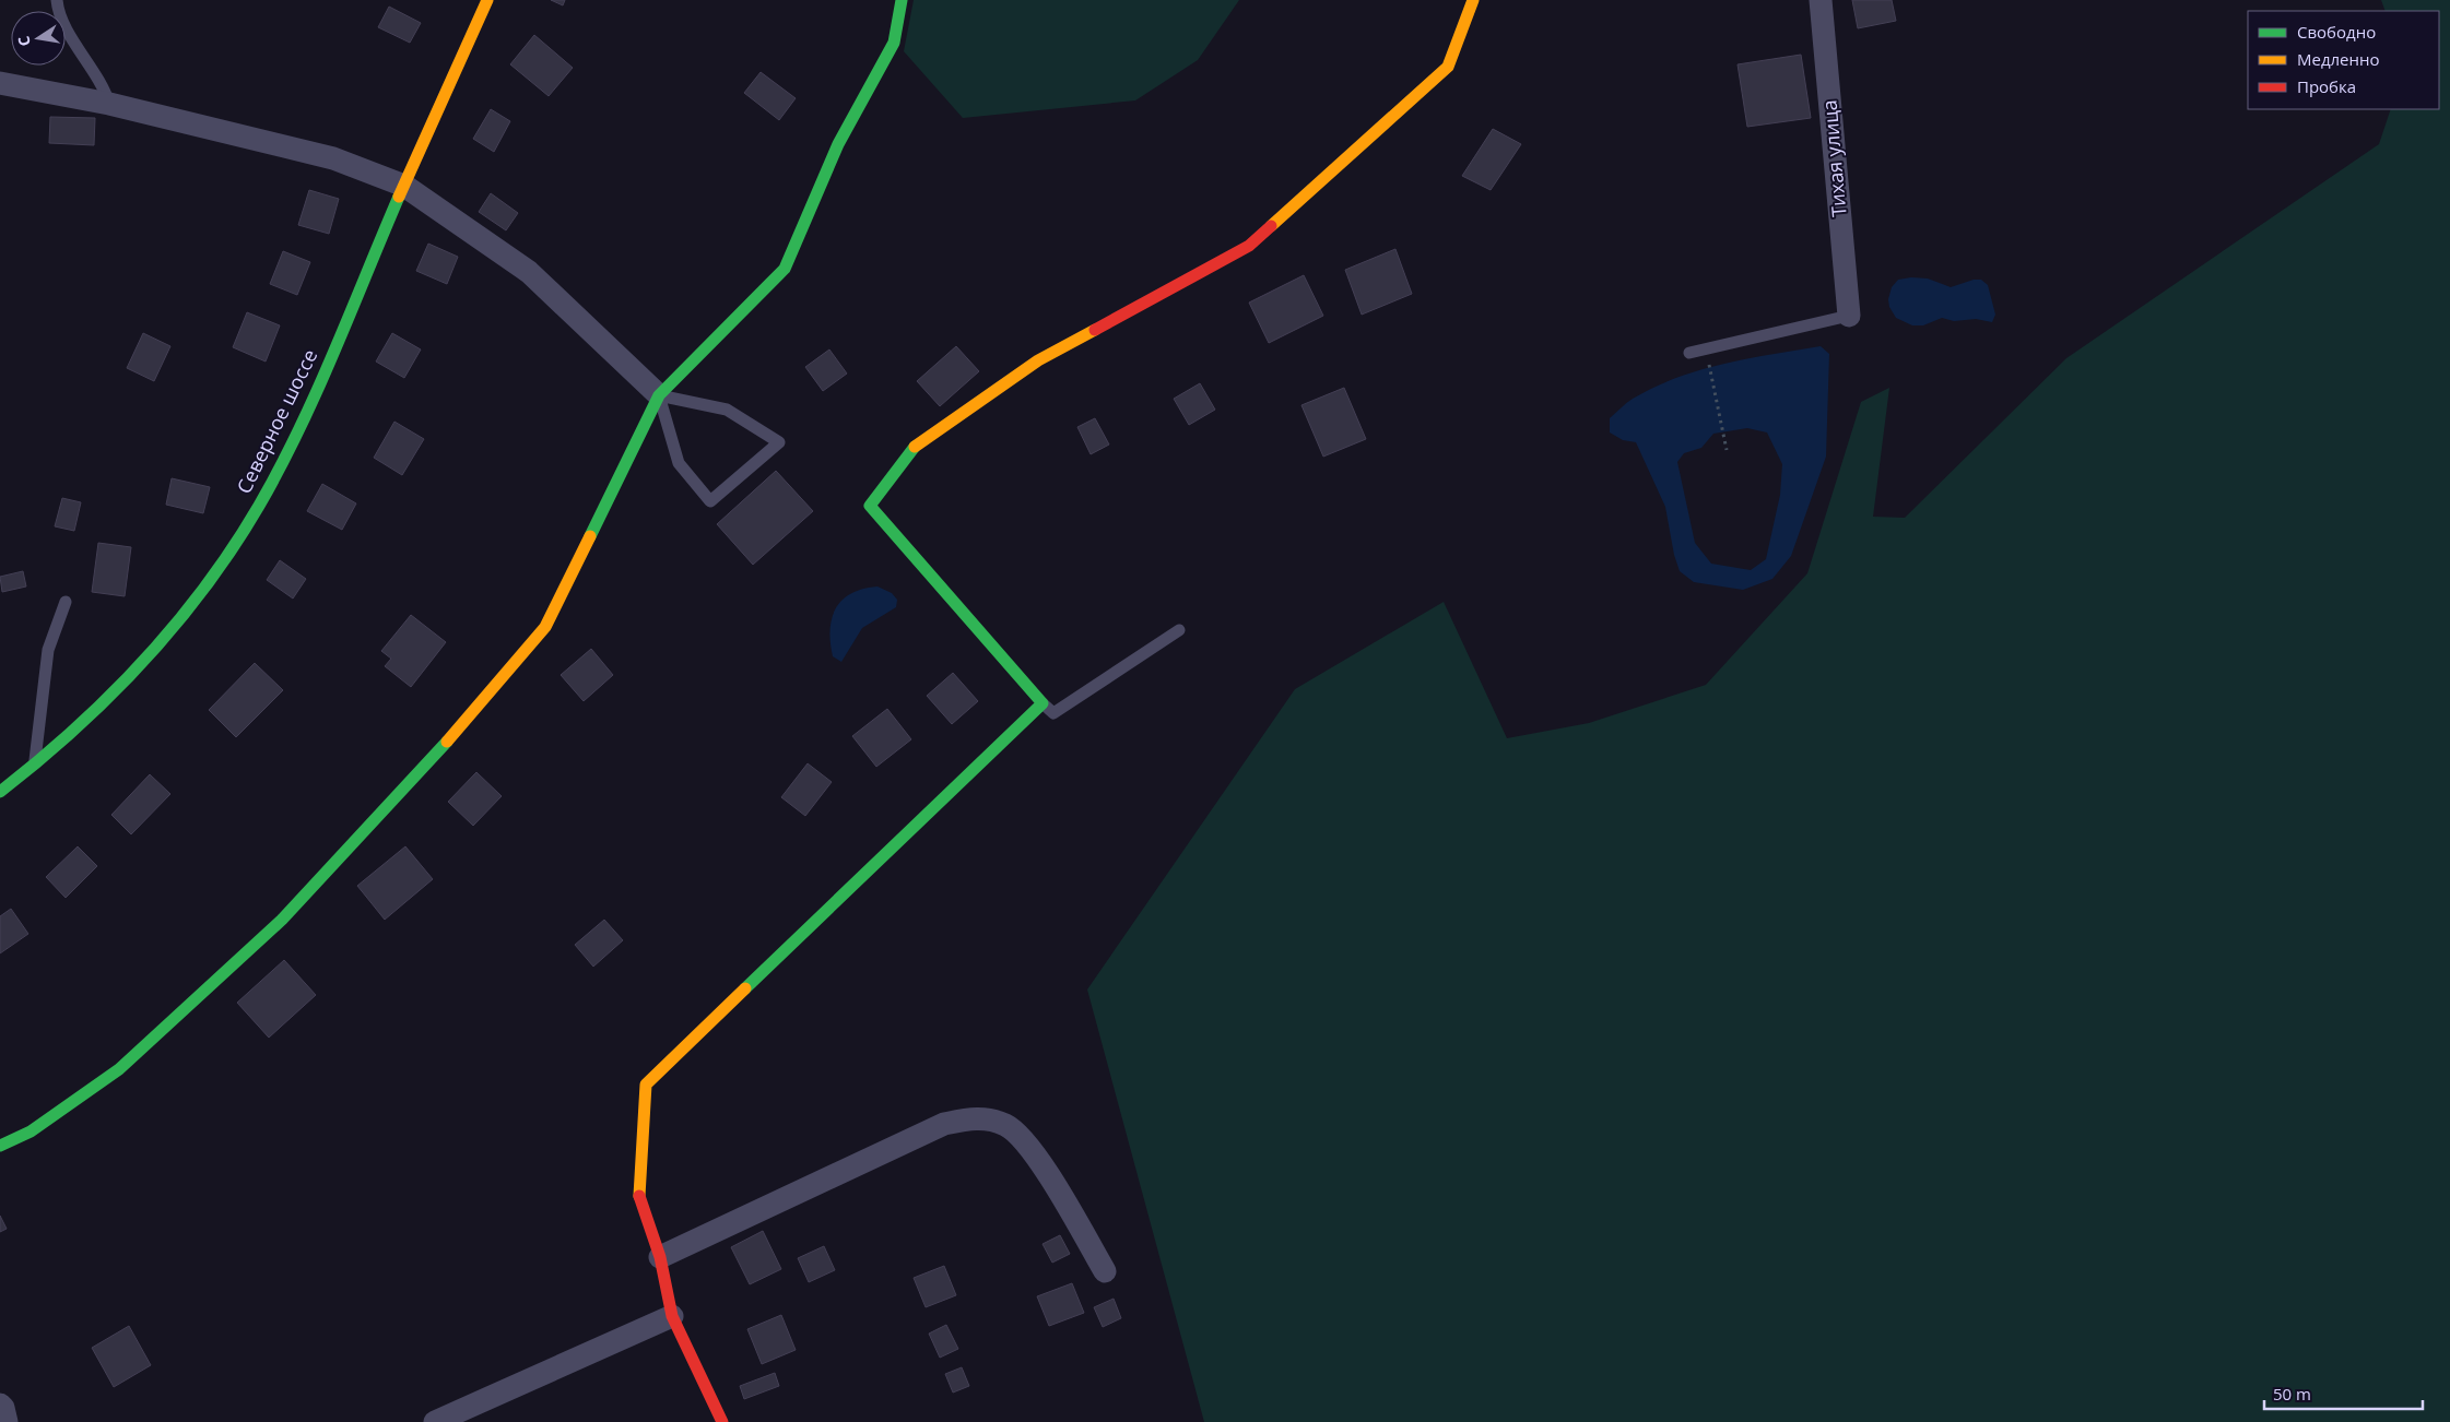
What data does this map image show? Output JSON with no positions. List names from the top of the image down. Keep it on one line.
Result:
{"streets":{"street":["Тихая улица","Северное шоссе"]},"legend":["Свободно","Медленно","Пробка"],"scale_bar":"50 m","north":"left"}
